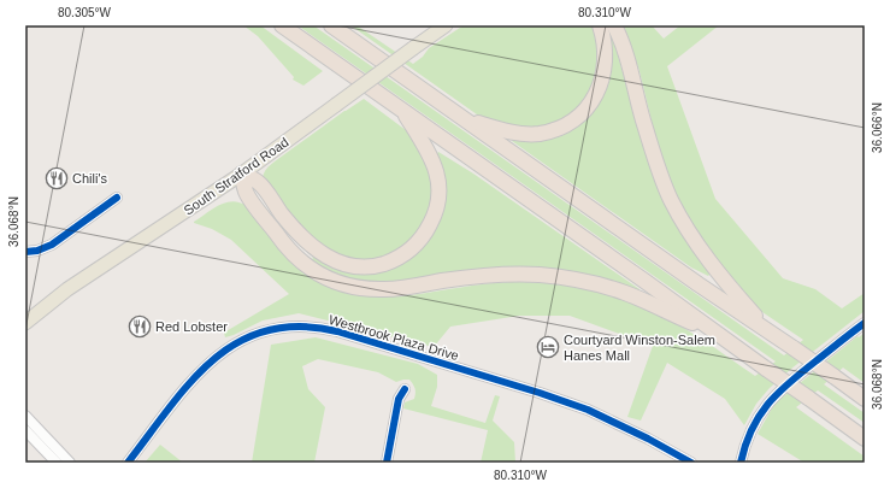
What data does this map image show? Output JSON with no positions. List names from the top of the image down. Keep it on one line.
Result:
{"streets":{"main road":["South Stratford Road"],"street":["Westbrook Plaza Drive"]},"places":{"restaurant":["Chili's","Red Lobster"],"hotel":["Courtyard Winston-Salem Hanes Mall"]},"coordinates":["80.305°W","80.310°W","36.066°N","36.068°N"]}
